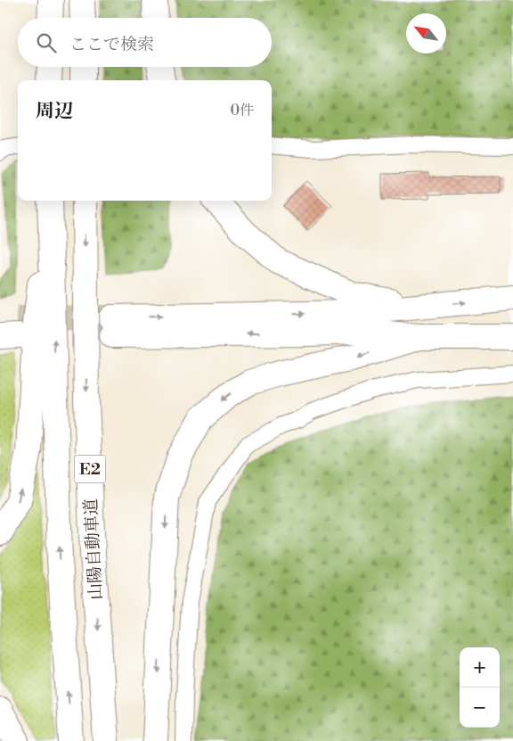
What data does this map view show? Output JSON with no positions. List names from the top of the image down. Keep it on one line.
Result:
{"streets":{"highway":["E2","山陽自動車道"]},"north":"top left","page":{"search":"ここで検索","heading":["周辺","0件"],"map_buttons":["+","−"]}}
